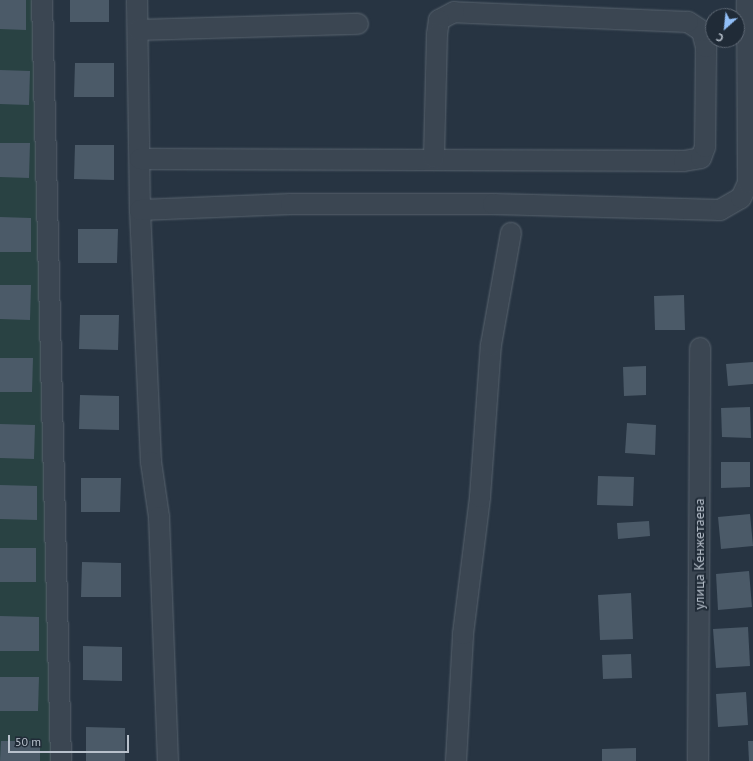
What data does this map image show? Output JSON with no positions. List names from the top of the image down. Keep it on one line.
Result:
{"streets":{"street":["улица Кенжетаева"]},"scale_bar":"50 m","north":"bottom left"}
